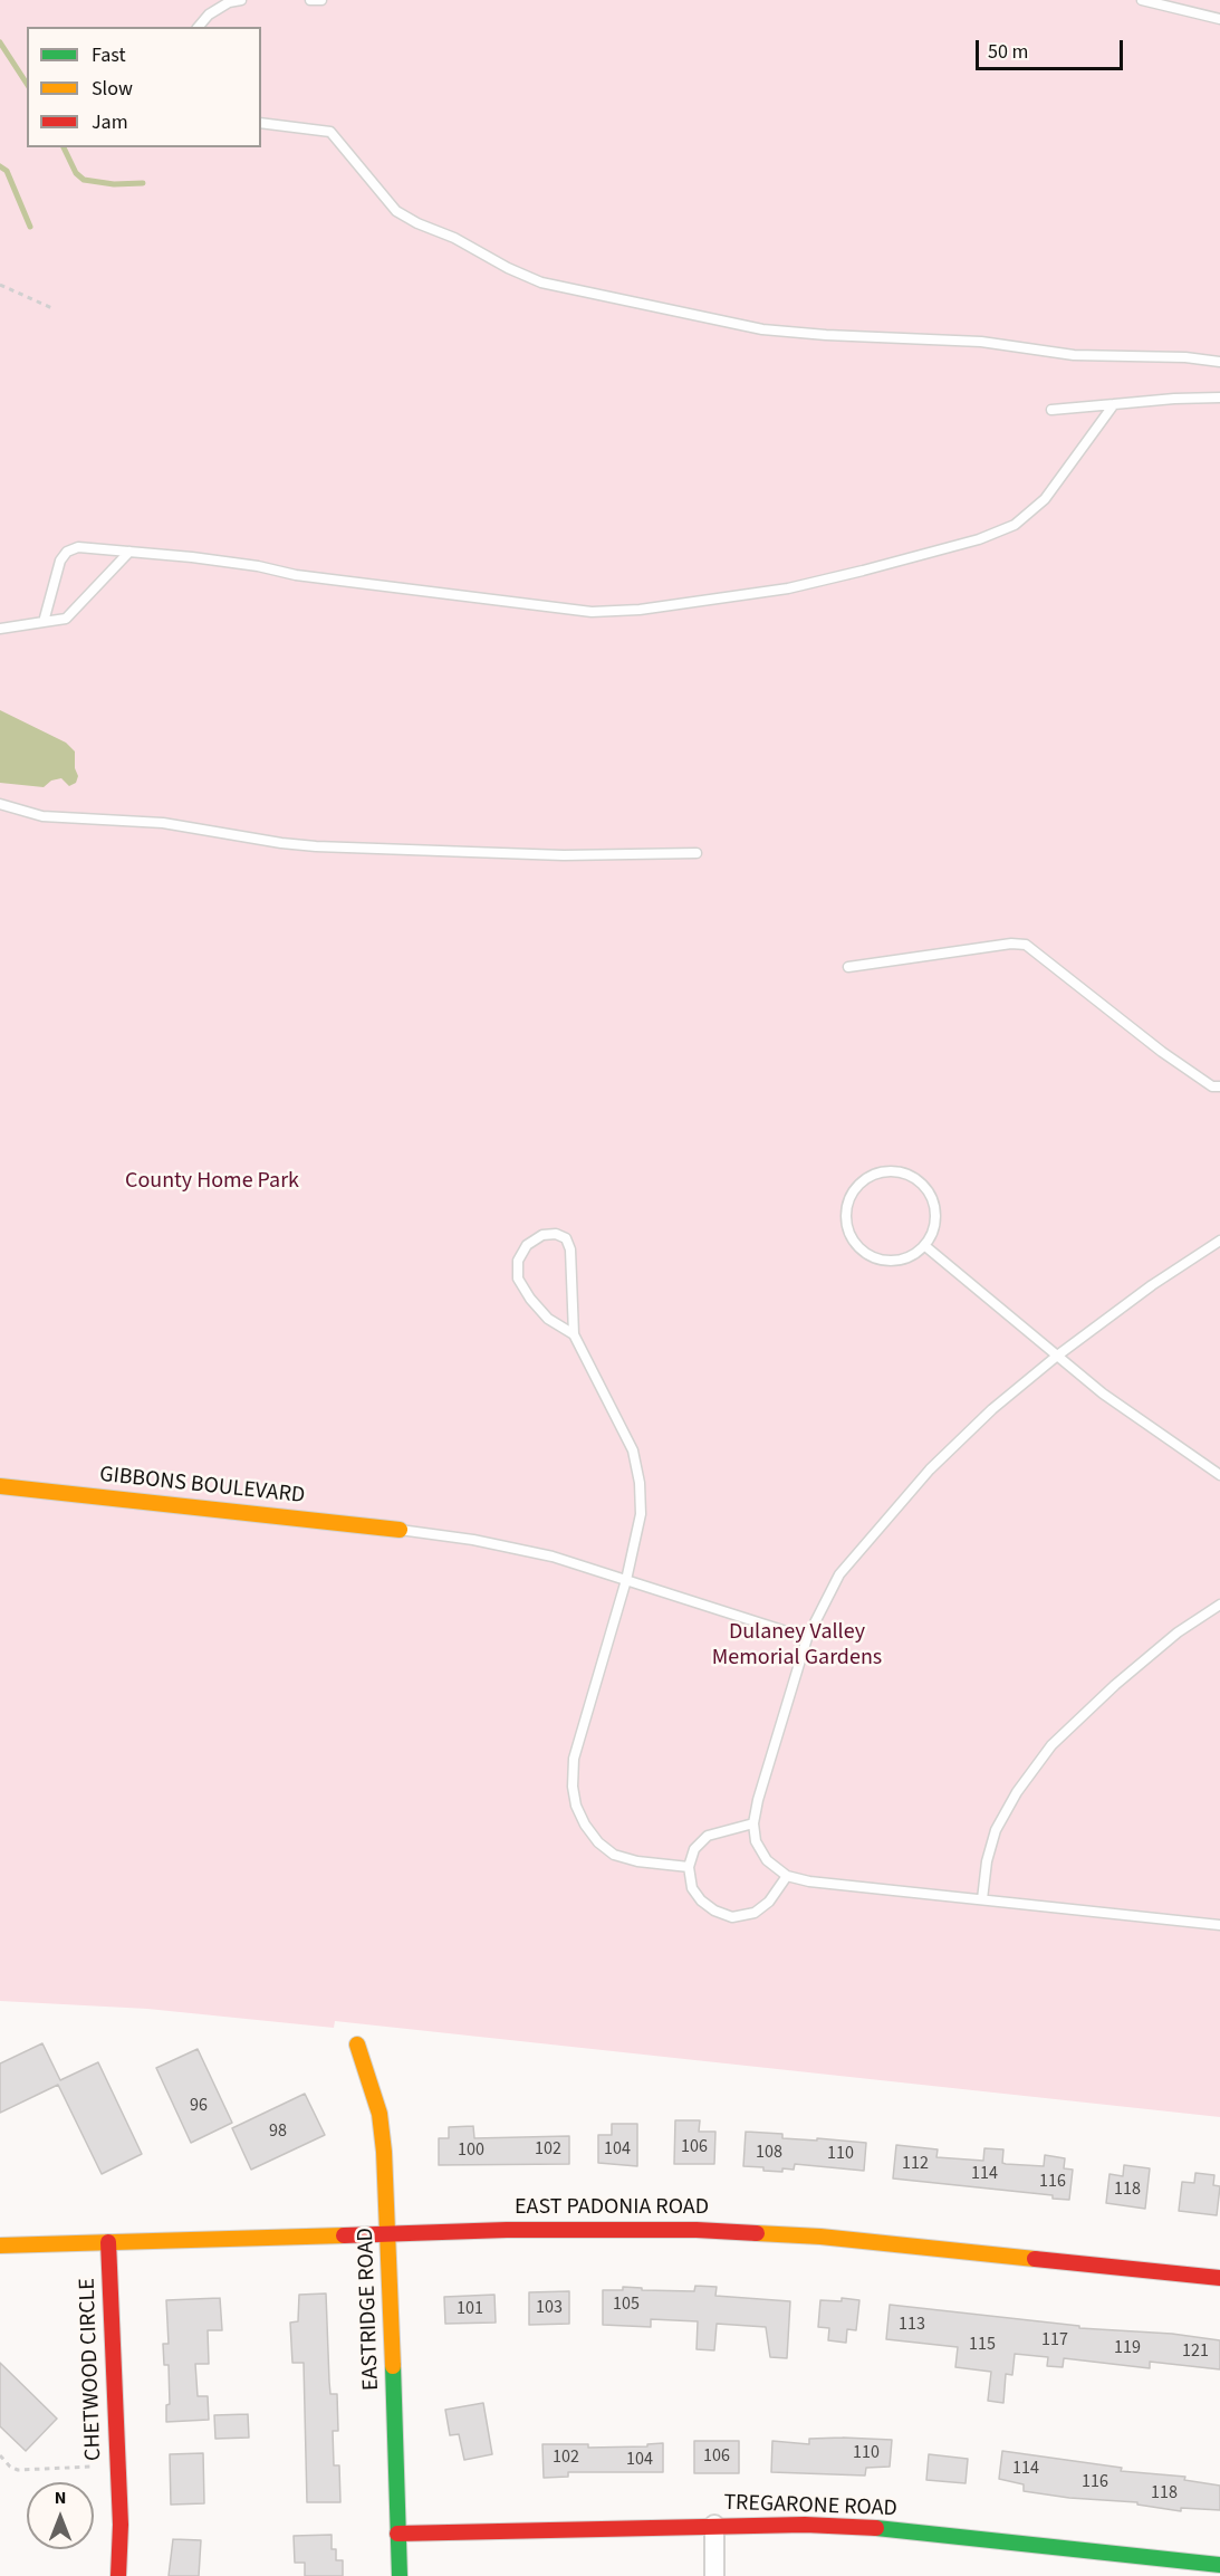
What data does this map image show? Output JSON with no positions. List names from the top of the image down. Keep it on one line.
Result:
{"streets":{"street":["GIBBONS BOULEVARD","EAST PADONIA ROAD","EASTRIDGE ROAD","CHETWOOD CIRCLE","TREGARONE ROAD"]},"crossings":[["EAST PADONIA ROAD","EASTRIDGE ROAD"],["EAST PADONIA ROAD","CHETWOOD CIRCLE"],["EASTRIDGE ROAD","TREGARONE ROAD"]],"parks":["County Home Park","Dulaney Valley Memorial Gardens"],"house_numbers":["96","98","106","102","104","100","108","110","112","114","116","118","105","103","101","113","117","115","119","121","110","106","102","104","114","116","118"],"legend":["Fast","Slow","Jam"],"scale_bar":"50 m","north":"top"}
